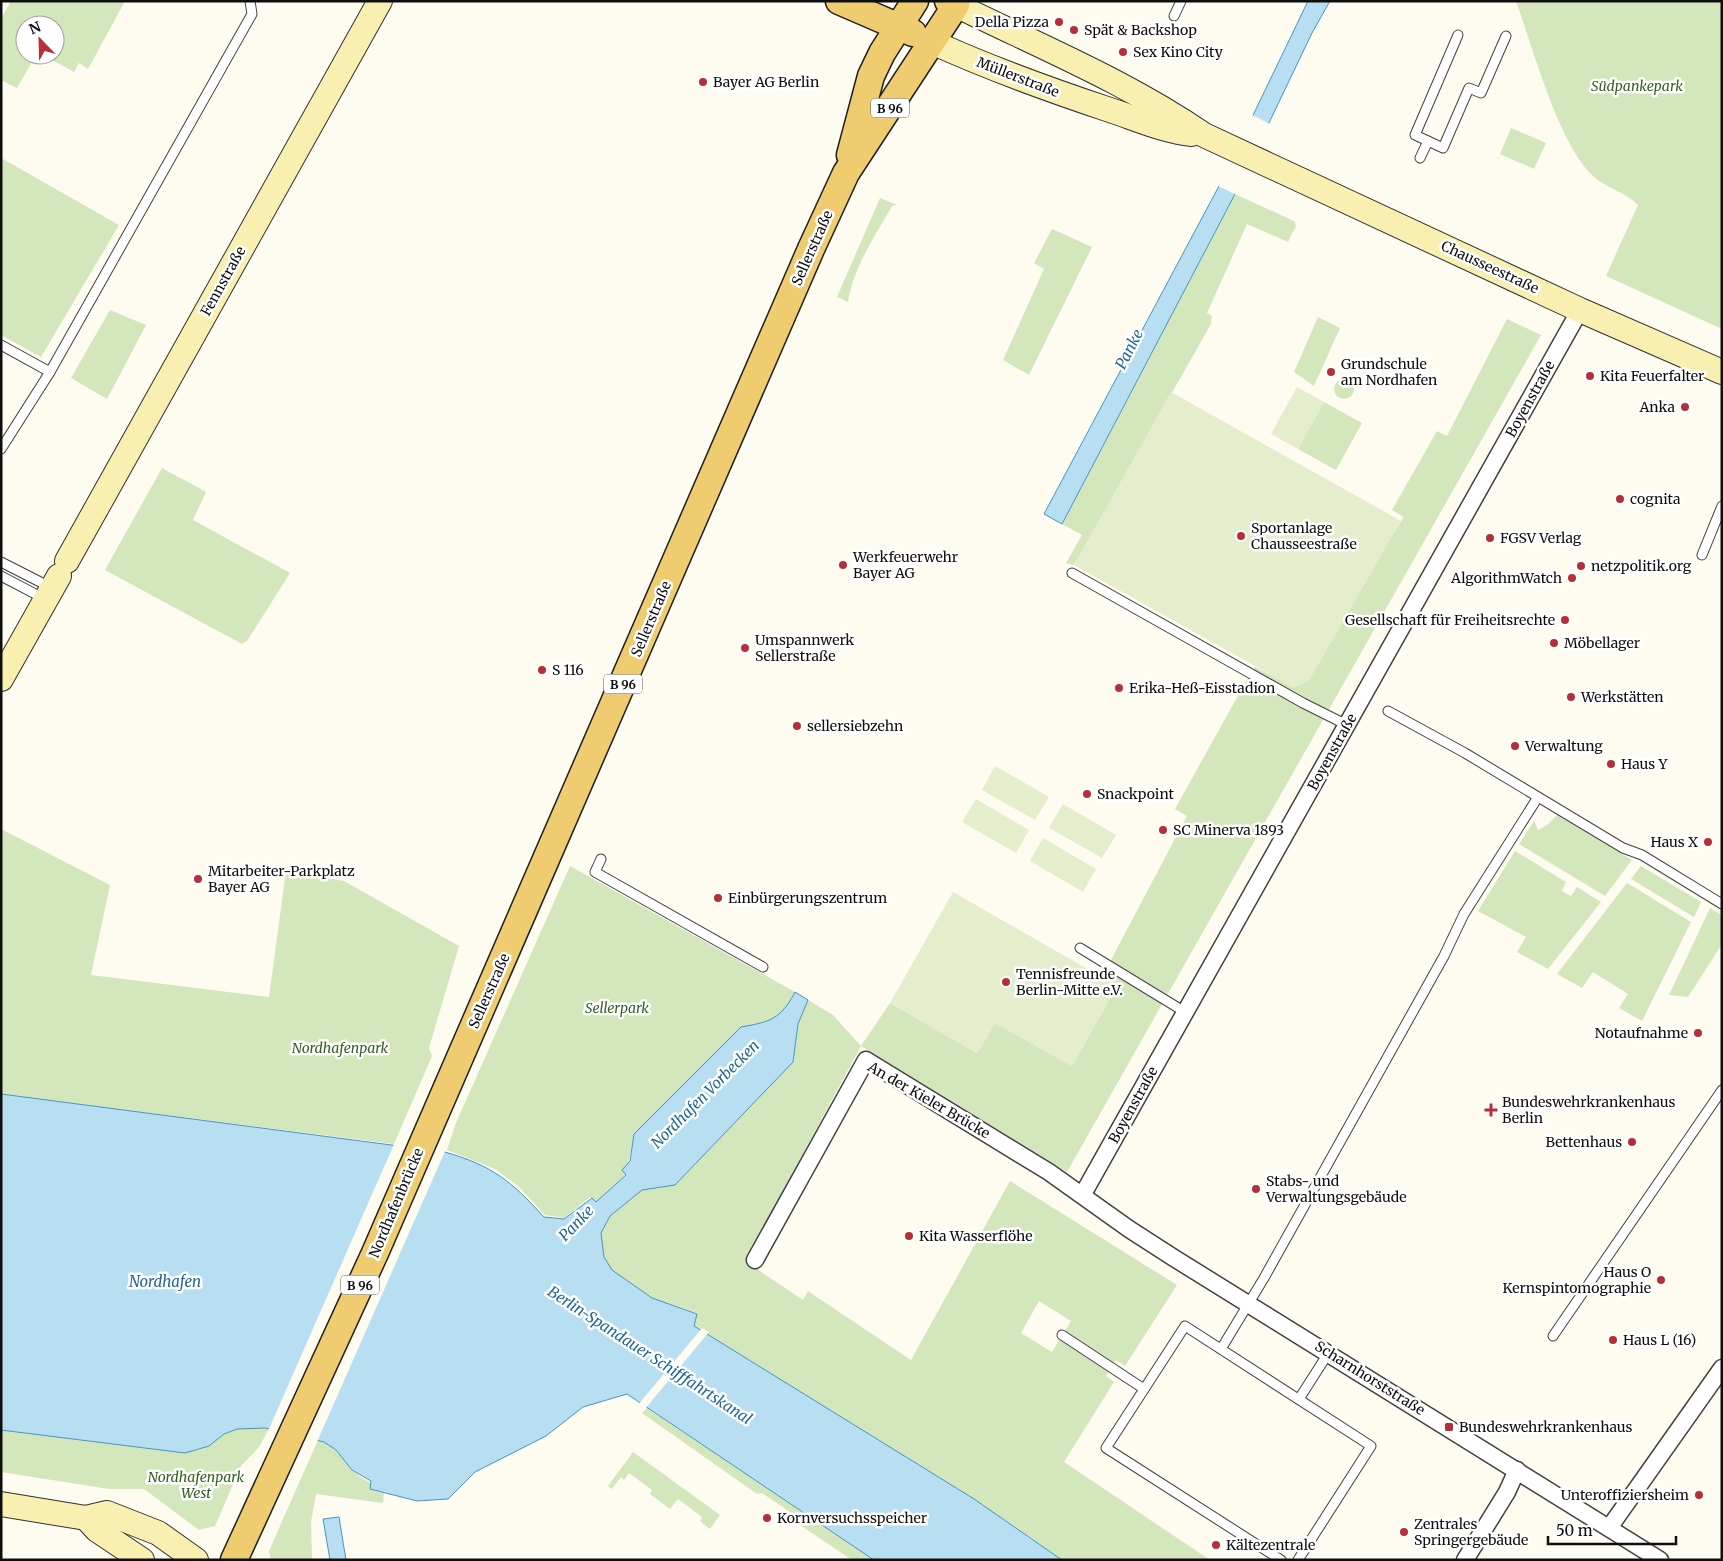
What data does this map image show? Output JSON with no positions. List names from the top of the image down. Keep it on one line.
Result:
{"streets":{"main road":["Müllerstraße","B 96","Sellerstraße","Chausseestraße","Fennstraße","Nordhafenbrücke"],"street":["Boyenstraße","An der Kieler Brücke","Scharnhorststraße"]},"crossings":[["Müllerstraße","Sellerstraße"],["Müllerstraße","Chausseestraße"],["Sellerstraße","Nordhafenbrücke"],["Chausseestraße","Boyenstraße"],["Boyenstraße","An der Kieler Brücke"],["Boyenstraße","Scharnhorststraße"],["An der Kieler Brücke","Scharnhorststraße"]],"water":["Panke","Nordhafen Vorbecken","Nordhafen","Berlin-Spandauer Schifffahrtskanal"],"parks":["Südpankepark","Sellerpark","Nordhafenpark","Nordhafenpark West"],"places":{"other":["Della Pizza","Spät & Backshop","Sex Kino City","Bayer AG Berlin","Grundschule am Nordhafen","Kita Feuerfalter","Anka","cognita","Sportanlage Chausseestraße","FGSV Verlag","Werkfeuerwehr Bayer AG","netzpolitik.org","AlgorithmWatch","Gesellschaft für Freiheitsrechte","Möbellager","Umspannwerk Sellerstraße","S 116","Erika-Heß-Eisstadion","Werkstätten","sellersiebzehn","Verwaltung","Haus Y","Snackpoint","SC Minerva 1893","Haus X","Mitarbeiter-Parkplatz Bayer AG","Einbürgerungszentrum","Tennisfreunde Berlin-Mitte e.V.","Notaufnahme","Bettenhaus","Stabs- und Verwaltungsgebäude","Kita Wasserflöhe","Haus O Kernspintomographie","Haus L (16)","Unteroffiziersheim","Kornversuchsspeicher","Zentrales Springergebäude","Kältezentrale"],"health":["Bundeswehrkrankenhaus Berlin"],"transit":["Bundeswehrkrankenhaus"]},"scale_bar":"50 m","north":"top left"}
